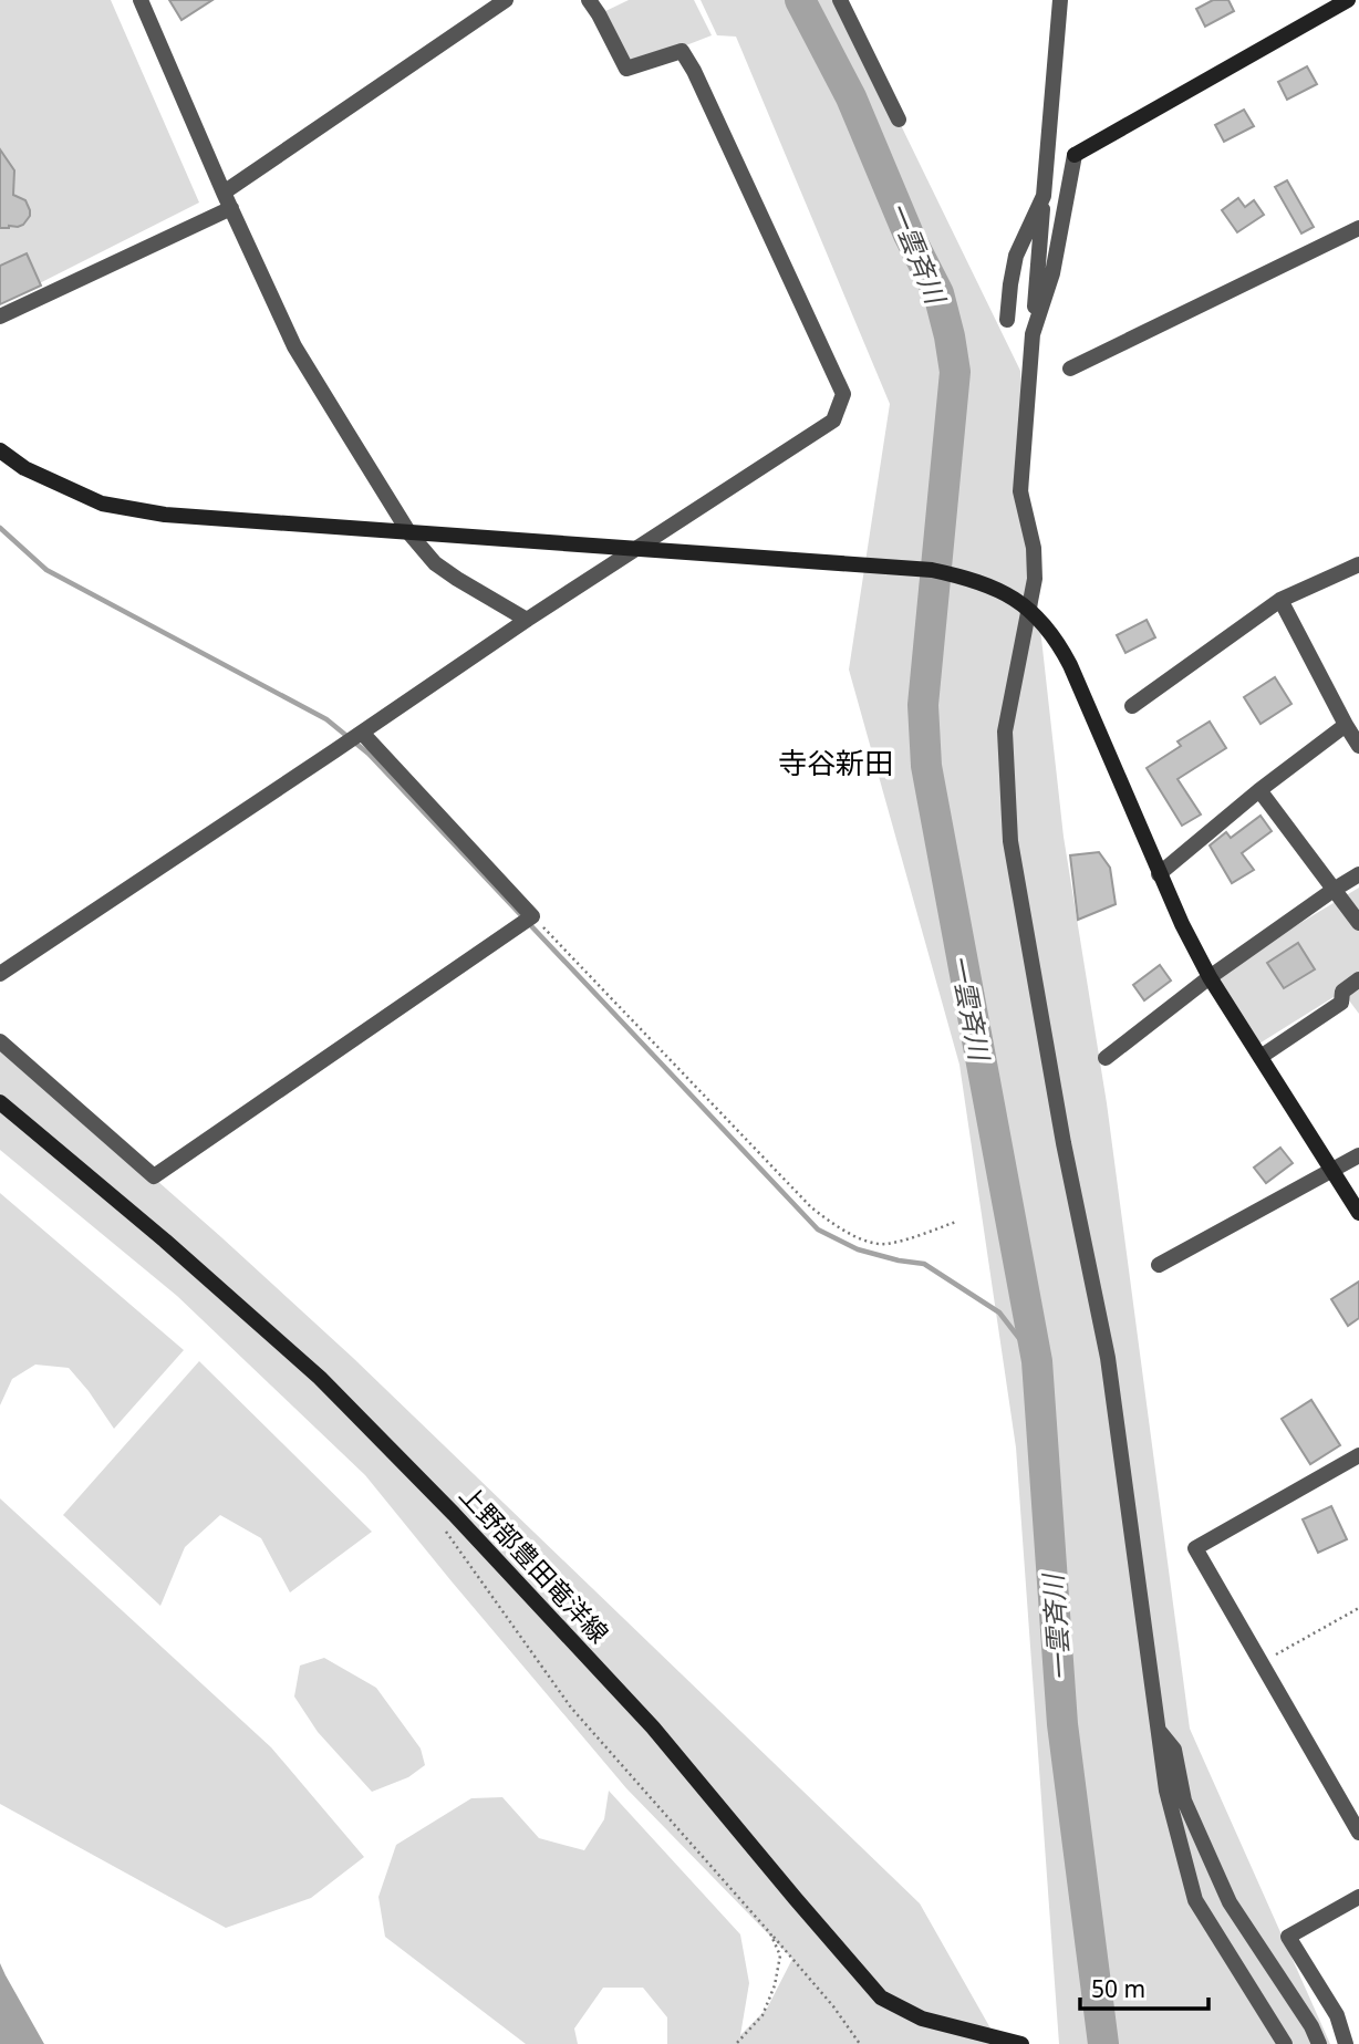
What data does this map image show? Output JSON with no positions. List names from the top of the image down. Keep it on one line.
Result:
{"streets":{"street":["上野部豊田竜洋線"]},"districts":["寺谷新田"],"water":["一雲斉川"],"scale_bar":"50 m"}
